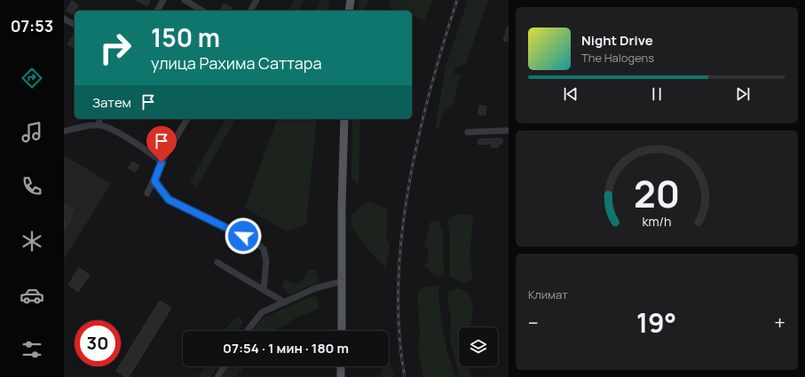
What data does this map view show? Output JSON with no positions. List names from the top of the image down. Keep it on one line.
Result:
{"page":{"tabs":"07:53","turn":["150 m","улица Рахима Саттара"],"song":["Night Drive","The Halogens"],"then":"Затем","tile":"Климат","heat":["−","19°","+"],"limit":"30","trip":"07:54 · 1 мин · 180 m","gauge":["20","km/h"]}}
